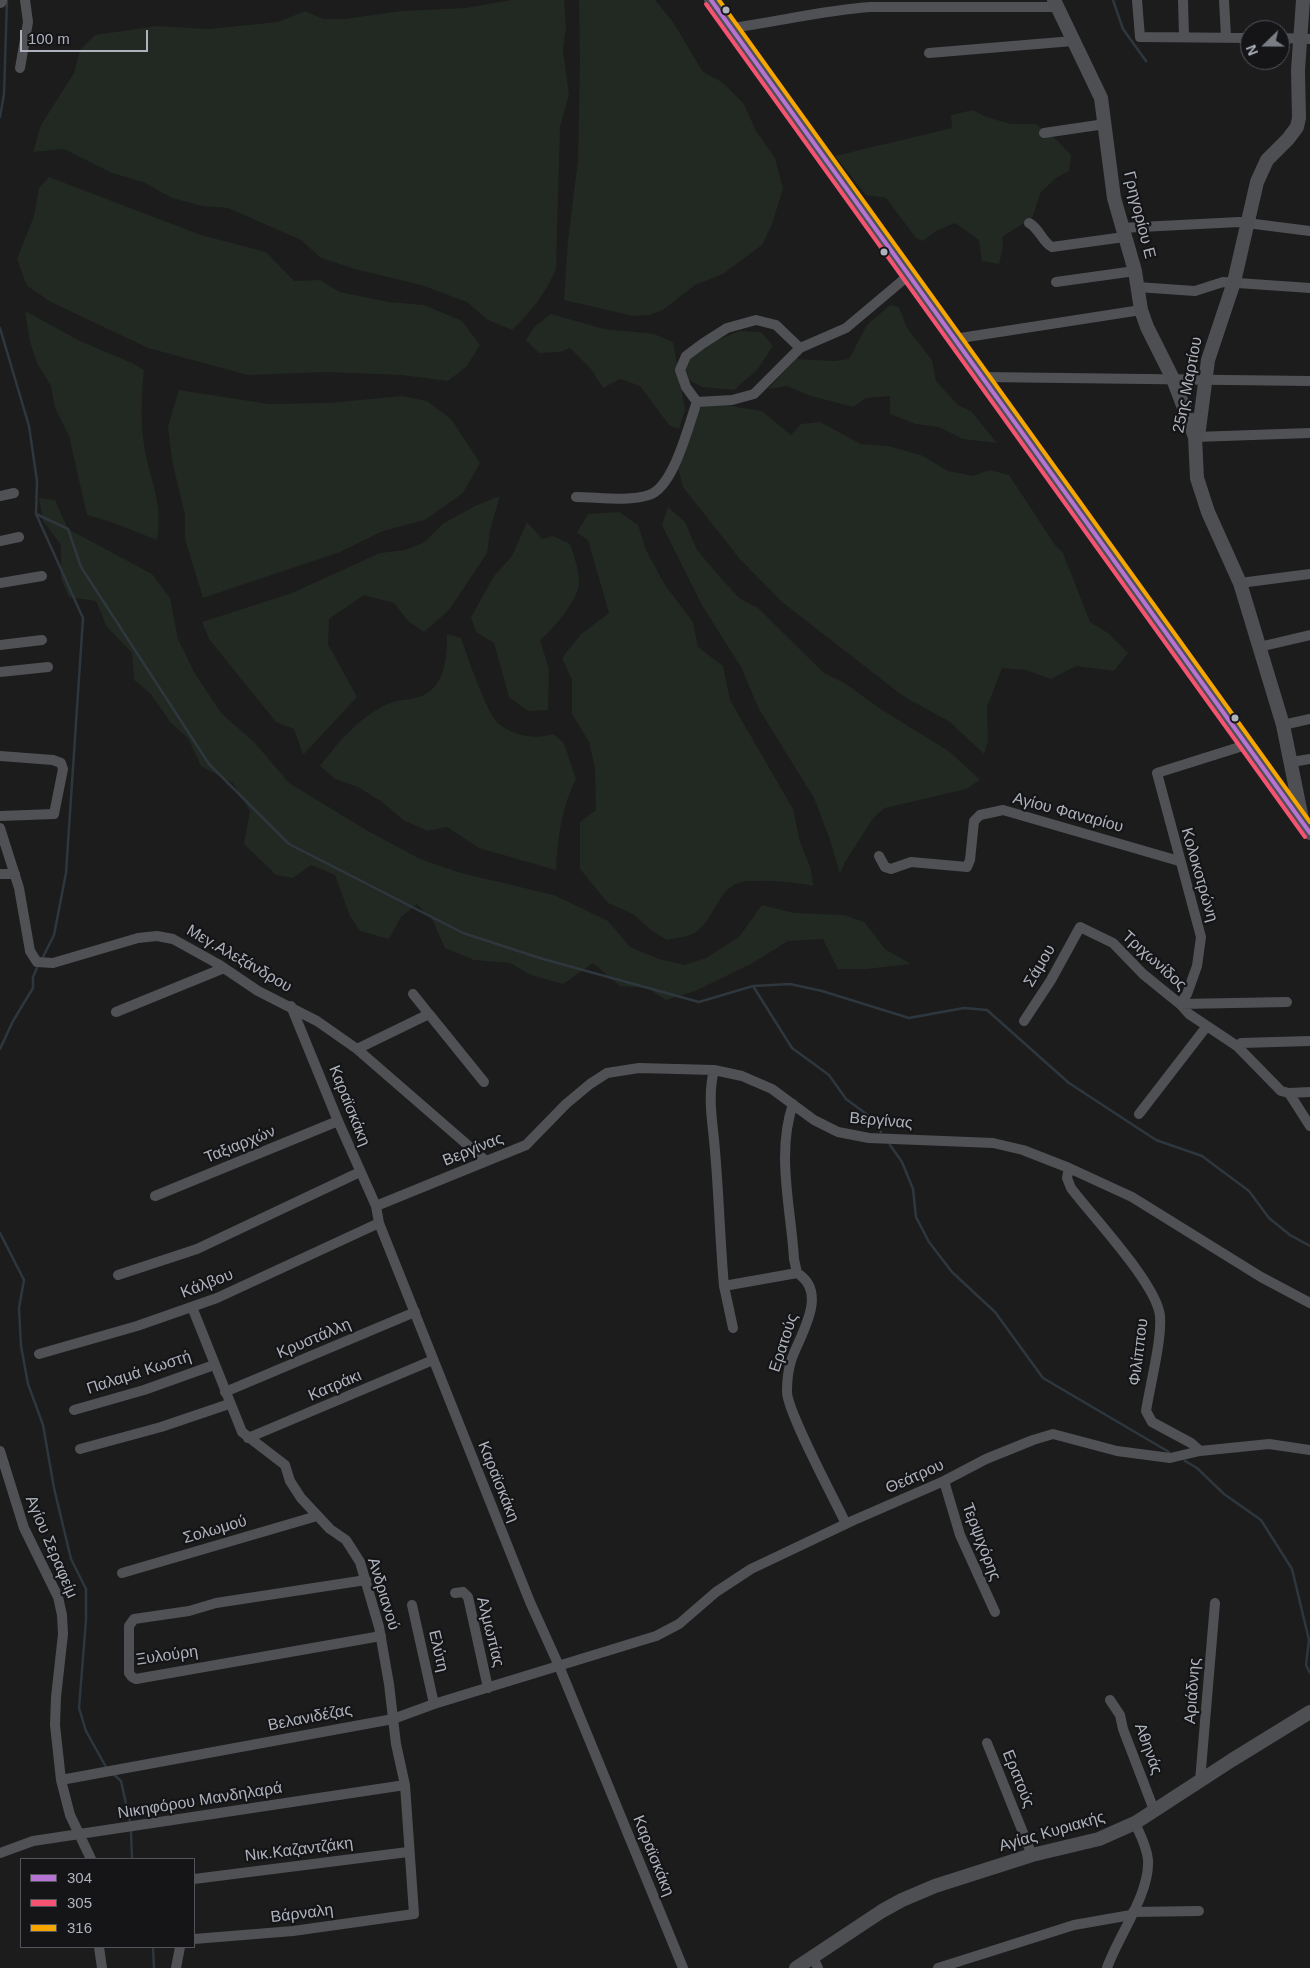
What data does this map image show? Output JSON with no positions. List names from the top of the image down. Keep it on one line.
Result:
{"streets":{"street":["Γρηγορίου Ε","25ης Μαρτίου","Αγίου Φαναρίου","Κολοκοτρώνη","Μεγ.Αλεξάνδρου","Τριχωνίδος","Σάμου","Καραϊσκάκη","Βεργίνας","Ταξιαρχών","Κάλβου","Κρυστάλλη","Ερατούς","Φιλίππου","Παλαμά Κωστή","Κατράκι","Θεάτρου","Σολωμού","Τερψιχόρης","Αγίου Σεραφείμ","Ανδριανού","Αλμωπίας","Ελύτη","Ξυλούρη","Αριάδνης","Βελανιδέζας","Αθηνάς","Νικηφόρου Μανδηλαρά","Αγίας Κυριακής","Νικ.Καζαντζάκη","Βάρναλη"]},"crossings":[["Γρηγορίου Ε","25ης Μαρτίου"],["Αγίου Φαναρίου","Κολοκοτρώνη"],["Κολοκοτρώνη","Τριχωνίδος"],["Μεγ.Αλεξάνδρου","Καραϊσκάκη"],["Μεγ.Αλεξάνδρου","Βεργίνας"],["Τριχωνίδος","Σάμου"],["Καραϊσκάκη","Βεργίνας"],["Καραϊσκάκη","Ταξιαρχών"],["Καραϊσκάκη","Κάλβου"],["Καραϊσκάκη","Κρυστάλλη"],["Καραϊσκάκη","Κατράκι"],["Καραϊσκάκη","Θεάτρου"],["Καραϊσκάκη","Βελανιδέζας"],["Βεργίνας","Ερατούς"],["Βεργίνας","Φιλίππου"],["Κάλβου","Ανδριανού"],["Κρυστάλλη","Ανδριανού"],["Ερατούς","Θεάτρου"],["Ερατούς","Αγίας Κυριακής"],["Φιλίππου","Θεάτρου"],["Παλαμά Κωστή","Ανδριανού"],["Κατράκι","Ανδριανού"],["Θεάτρου","Τερψιχόρης"],["Θεάτρου","Βελανιδέζας"],["Σολωμού","Ανδριανού"],["Αγίου Σεραφείμ","Βελανιδέζας"],["Αγίου Σεραφείμ","Νικηφόρου Μανδηλαρά"],["Ανδριανού","Ξυλούρη"],["Ανδριανού","Βελανιδέζας"],["Ανδριανού","Νικηφόρου Μανδηλαρά"],["Ανδριανού","Νικ.Καζαντζάκη"],["Ανδριανού","Βάρναλη"],["Αλμωπίας","Βελανιδέζας"],["Ελύτη","Βελανιδέζας"],["Αριάδνης","Αγίας Κυριακής"],["Αθηνάς","Αγίας Κυριακής"]],"lines":["transit line 304","transit line 316","transit line 305"],"legend":["304","305","316"],"scale_bar":"100 m","north":"left"}
